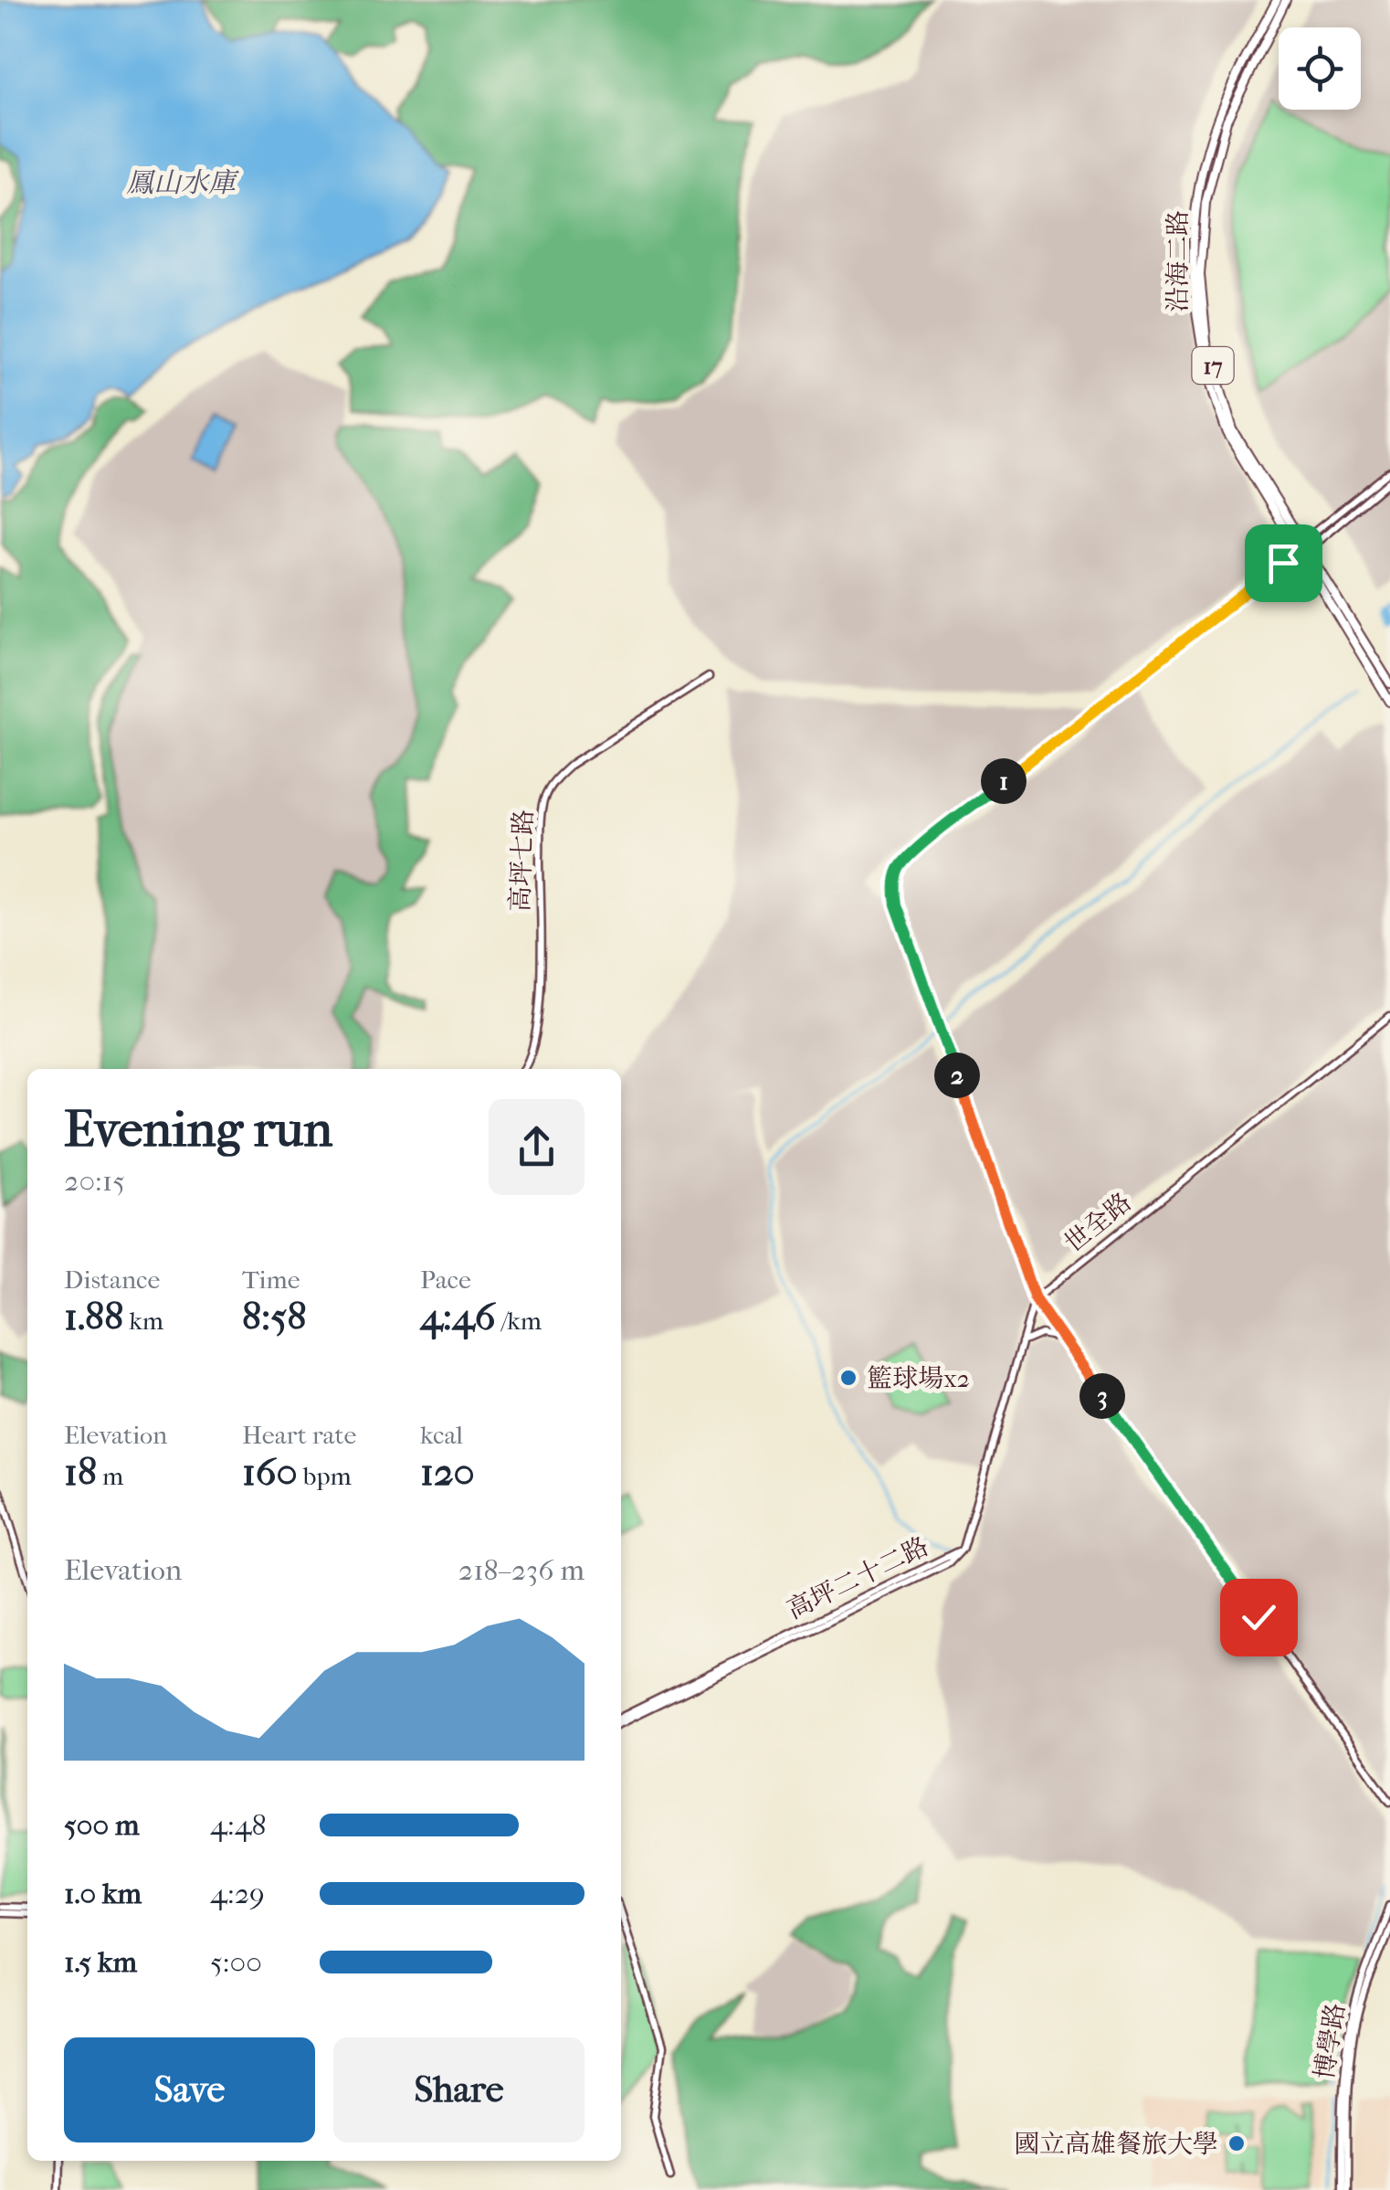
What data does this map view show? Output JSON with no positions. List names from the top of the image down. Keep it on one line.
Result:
{"streets":{"main road":["沿海二路","17"],"street":["高坪七路","世全路","高坪二十二路","博學路"]},"water":["鳳山水庫"],"places":["籃球場x2","國立高雄餐旅大學"],"page":{"pins":["1","2","3"],"heading":["Evening run","20:15"],"stats":[["Distance","1.88 km"],["Time","8:58"],["Pace","4:46 /km"],["Elevation","18 m"],["Heart rate","160 bpm"],["kcal","120"]],"chart":["Elevation","218–236 m"],"list":[{"name":"500 m","note":"4:48"},{"name":"1.0 km","note":"4:29"},{"name":"1.5 km","note":"5:00"}],"buttons":["Save","Share"]}}
